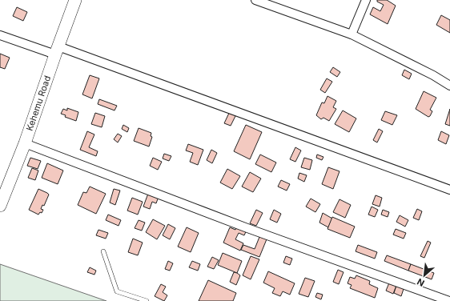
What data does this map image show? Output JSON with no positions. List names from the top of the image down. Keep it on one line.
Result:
{"streets":{"street":["Kehemu Road"]},"north":"bottom left"}
